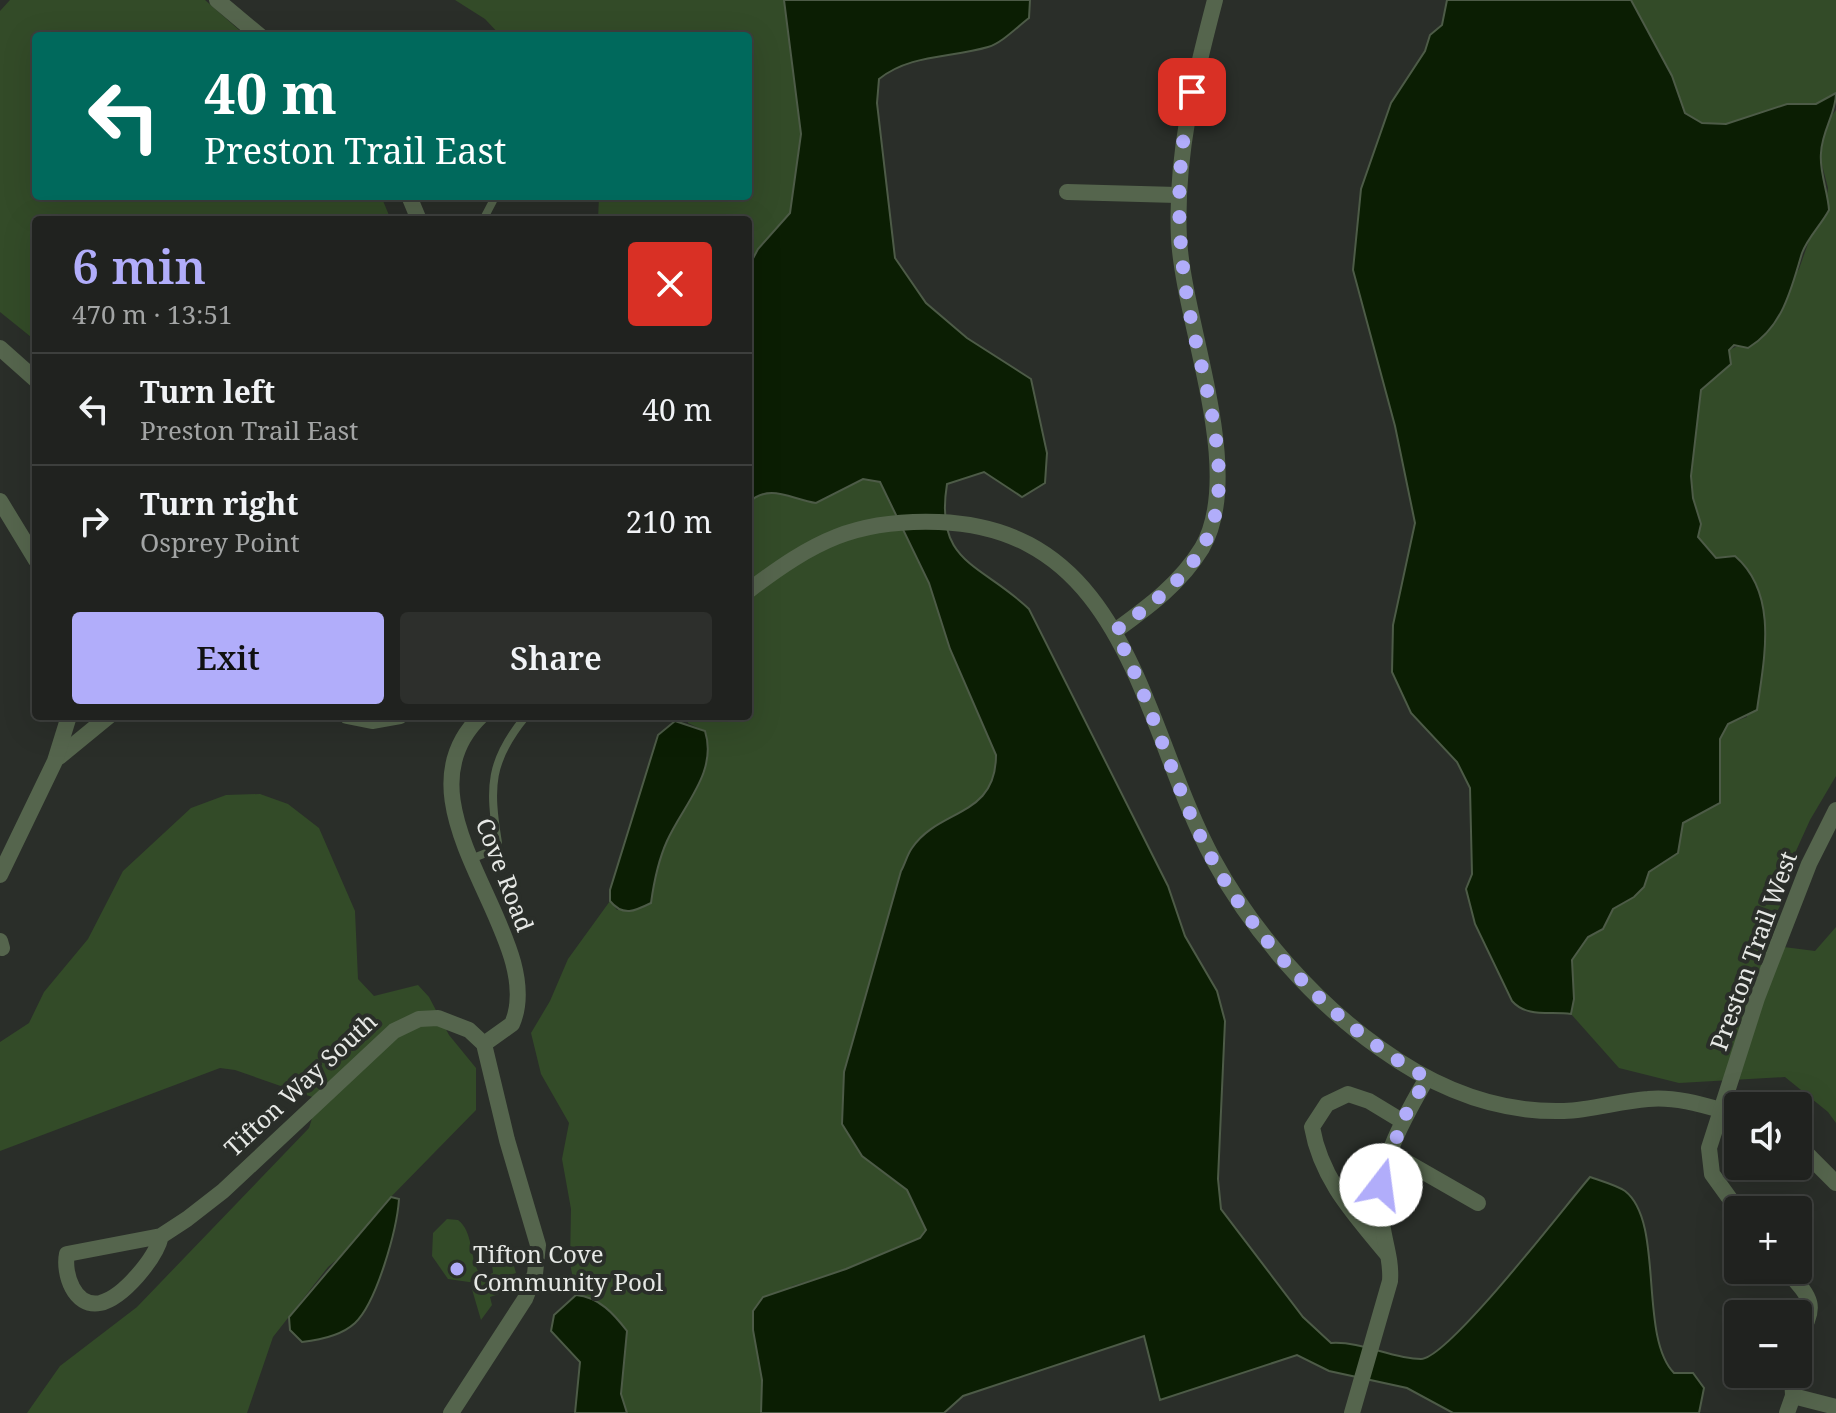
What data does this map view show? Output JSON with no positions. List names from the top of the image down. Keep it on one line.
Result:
{"streets":{"street":["Cove Road","Preston Trail West","Tifton Way South"]},"crossings":[["Cove Road","Tifton Way South"]],"places":["Tifton Cove Community Pool"],"page":{"turn":["40 m","Preston Trail East"],"heading":["6 min","470 m · 13:51"],"list":[{"name":"Turn left","note":"Preston Trail East","value":"40 m"},{"name":"Turn right","note":"Osprey Point","value":"210 m"}],"buttons":["Exit","Share"],"map_buttons":["+","−"]}}
